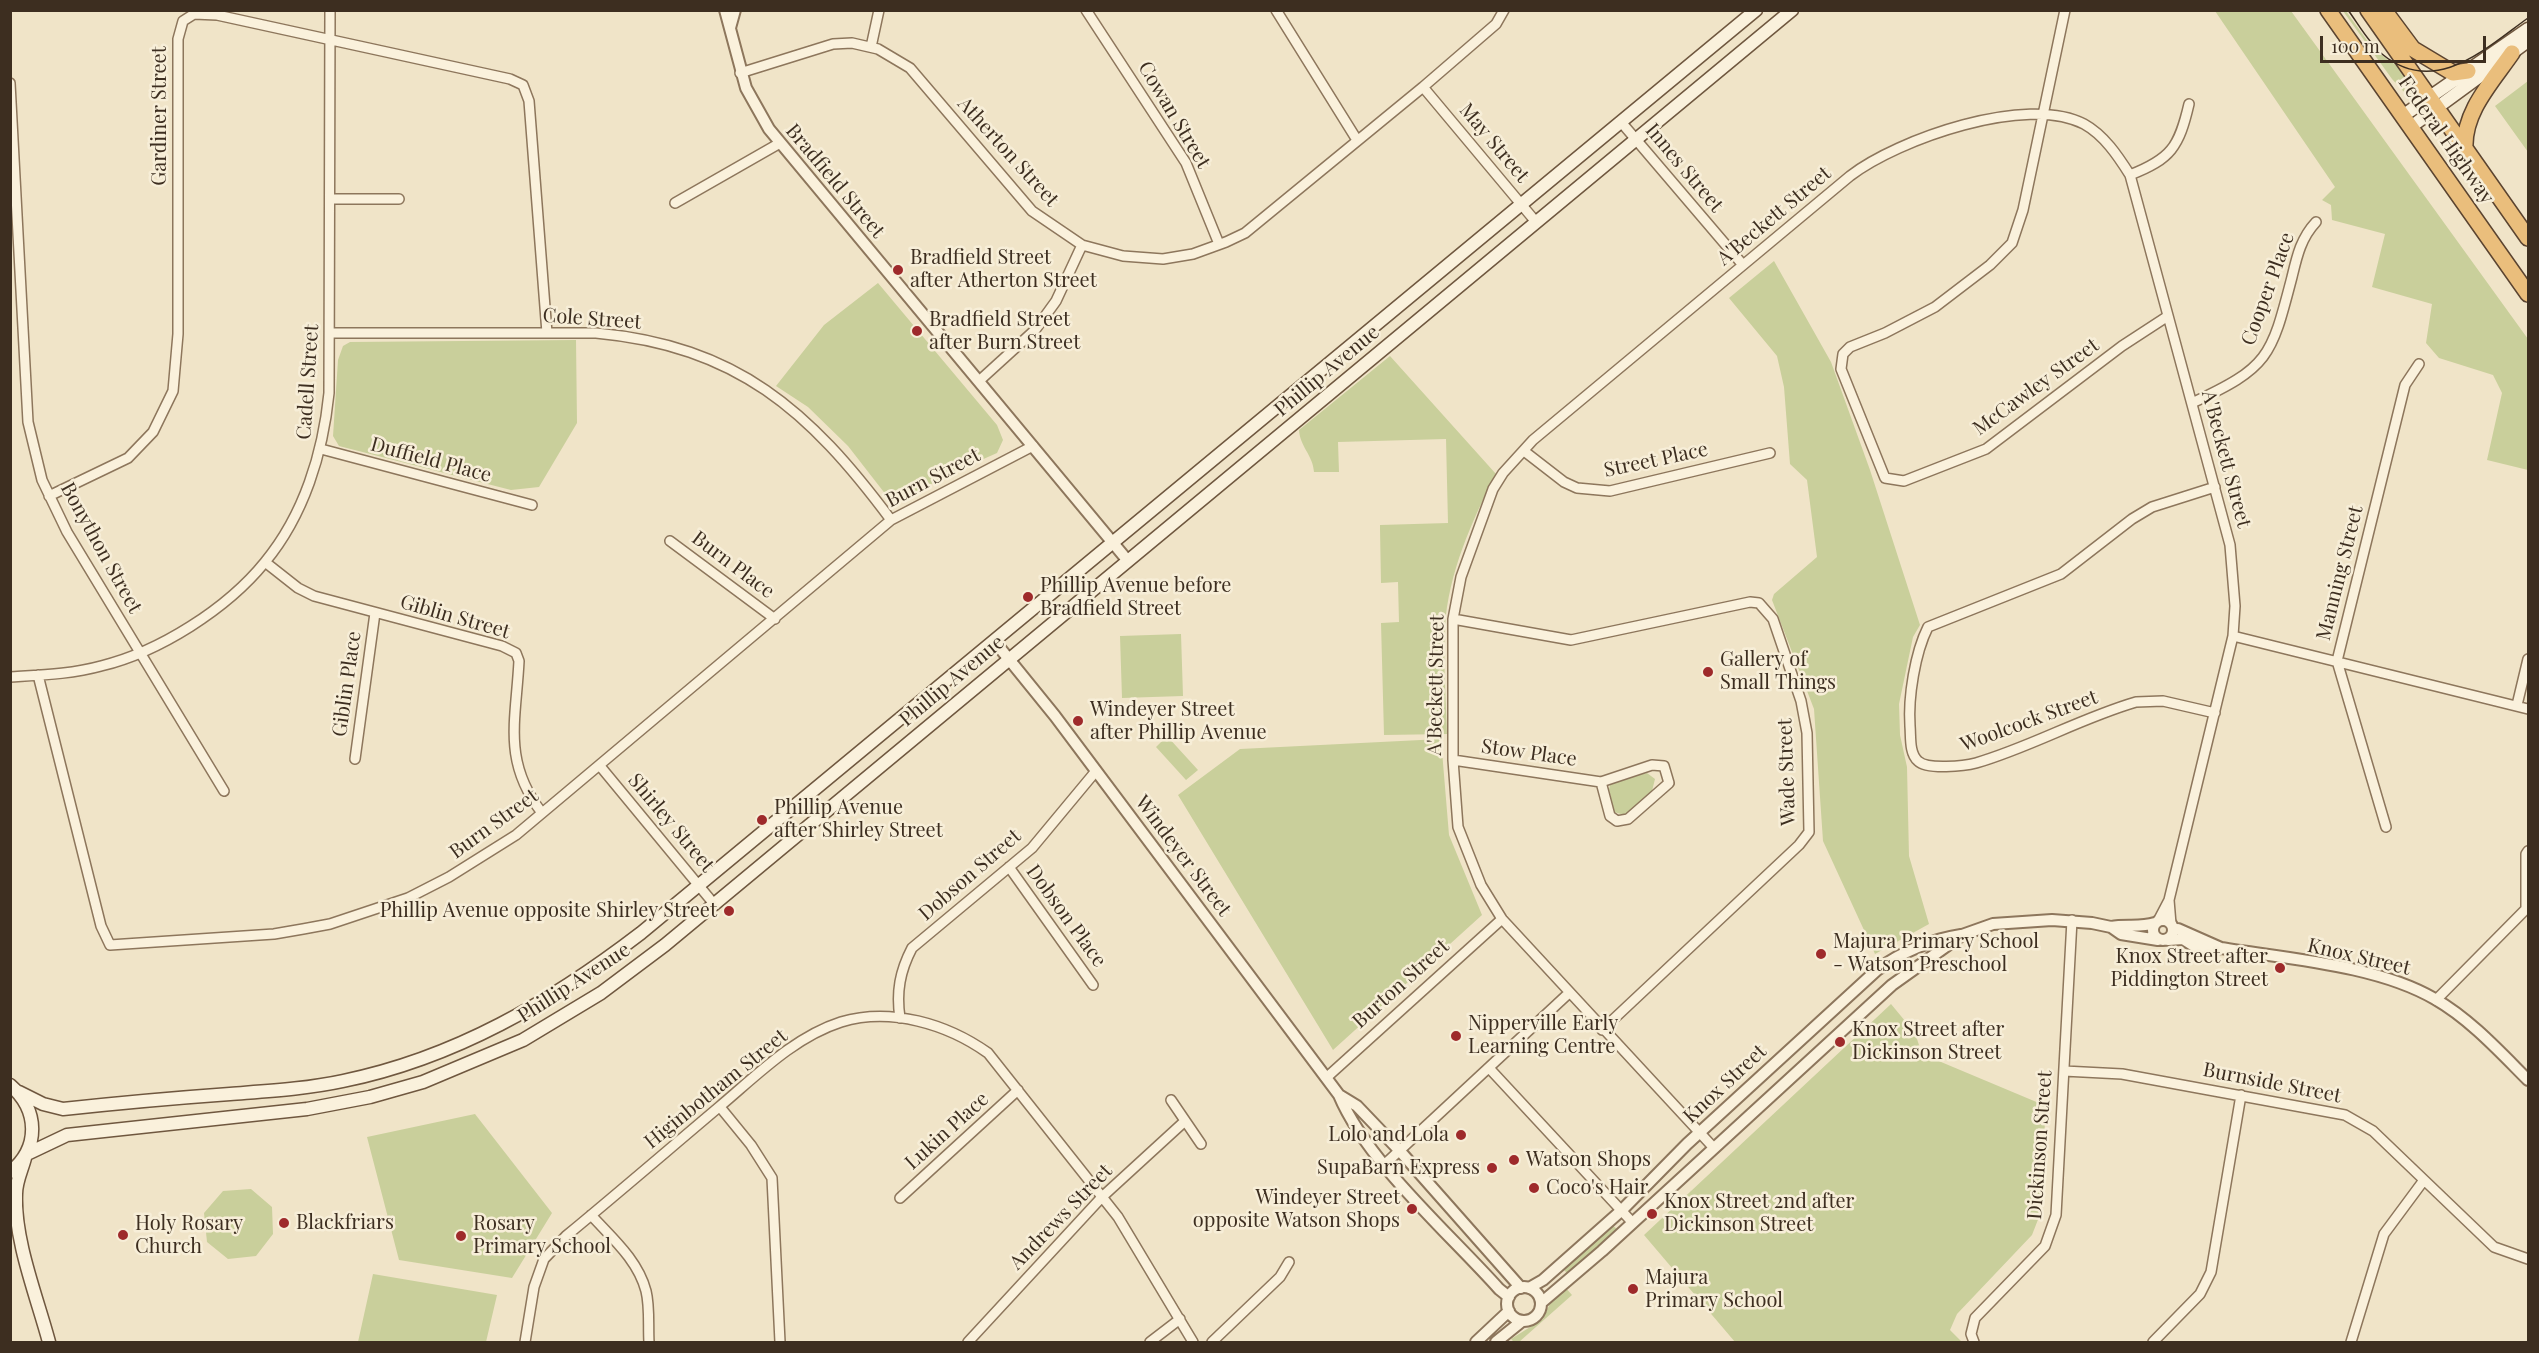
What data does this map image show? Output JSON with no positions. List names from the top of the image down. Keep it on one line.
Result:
{"streets":{"highway":["Federal Highway"],"main road":["Phillip Avenue"],"street":["Cowan Street","Gardiner Street","May Street","Atherton Street","Innes Street","Bradfield Street","A'Beckett Street","Cooper Place","Cole Street","Cadell Street","McCawley Street","Duffield Place","Street Place","Burn Street","Bonython Street","Burn Place","Manning Street","Giblin Street","Giblin Place","Woolcock Street","Stow Place","Wade Street","Shirley Street","Windeyer Street","Dobson Street","Dobson Place","Knox Street","Burton Street","Burnside Street","Higinbotham Street","Lukin Place","Dickinson Street","Andrews Street"]},"crossings":[["Cowan Street","Atherton Street"],["Gardiner Street","Cole Street"],["Gardiner Street","Cadell Street"],["Gardiner Street","Bonython Street"],["May Street","Atherton Street"],["May Street","Phillip Avenue"],["Atherton Street","Bradfield Street"],["Innes Street","A'Beckett Street"],["Innes Street","Phillip Avenue"],["Bradfield Street","Phillip Avenue"],["Bradfield Street","Burn Street"],["A'Beckett Street","Cooper Place"],["A'Beckett Street","McCawley Street"],["A'Beckett Street","Street Place"],["A'Beckett Street","Woolcock Street"],["A'Beckett Street","Stow Place"],["A'Beckett Street","Wade Street"],["A'Beckett Street","Knox Street"],["A'Beckett Street","Burton Street"],["Cole Street","Cadell Street"],["Cole Street","Burn Street"],["Phillip Avenue","Shirley Street"],["Phillip Avenue","Windeyer Street"],["Cadell Street","Duffield Place"],["Cadell Street","Burn Street"],["Cadell Street","Bonython Street"],["Cadell Street","Giblin Street"],["Burn Street","Burn Place"],["Burn Street","Giblin Street"],["Burn Street","Shirley Street"],["Giblin Street","Giblin Place"],["Windeyer Street","Dobson Street"],["Windeyer Street","Knox Street"],["Windeyer Street","Burton Street"],["Dobson Street","Dobson Place"],["Dobson Street","Higinbotham Street"],["Knox Street","Dickinson Street"],["Burnside Street","Dickinson Street"],["Higinbotham Street","Lukin Place"],["Higinbotham Street","Andrews Street"]],"places":["Bradfield Street after Atherton Street","Bradfield Street after Burn Street","Phillip Avenue before Bradfield Street","Gallery of Small Things","Windeyer Street after Phillip Avenue","Phillip Avenue after Shirley Street","Phillip Avenue opposite Shirley Street","Majura Primary School - Watson Preschool","Knox Street after Piddington Street","Nipperville Early Learning Centre","Knox Street after Dickinson Street","Lolo and Lola","Watson Shops","SupaBarn Express","Coco's Hair","Windeyer Street opposite Watson Shops","Knox Street 2nd after Dickinson Street","Blackfriars","Holy Rosary Church","Rosary Primary School","Majura Primary School"],"scale_bar":"100 m"}
